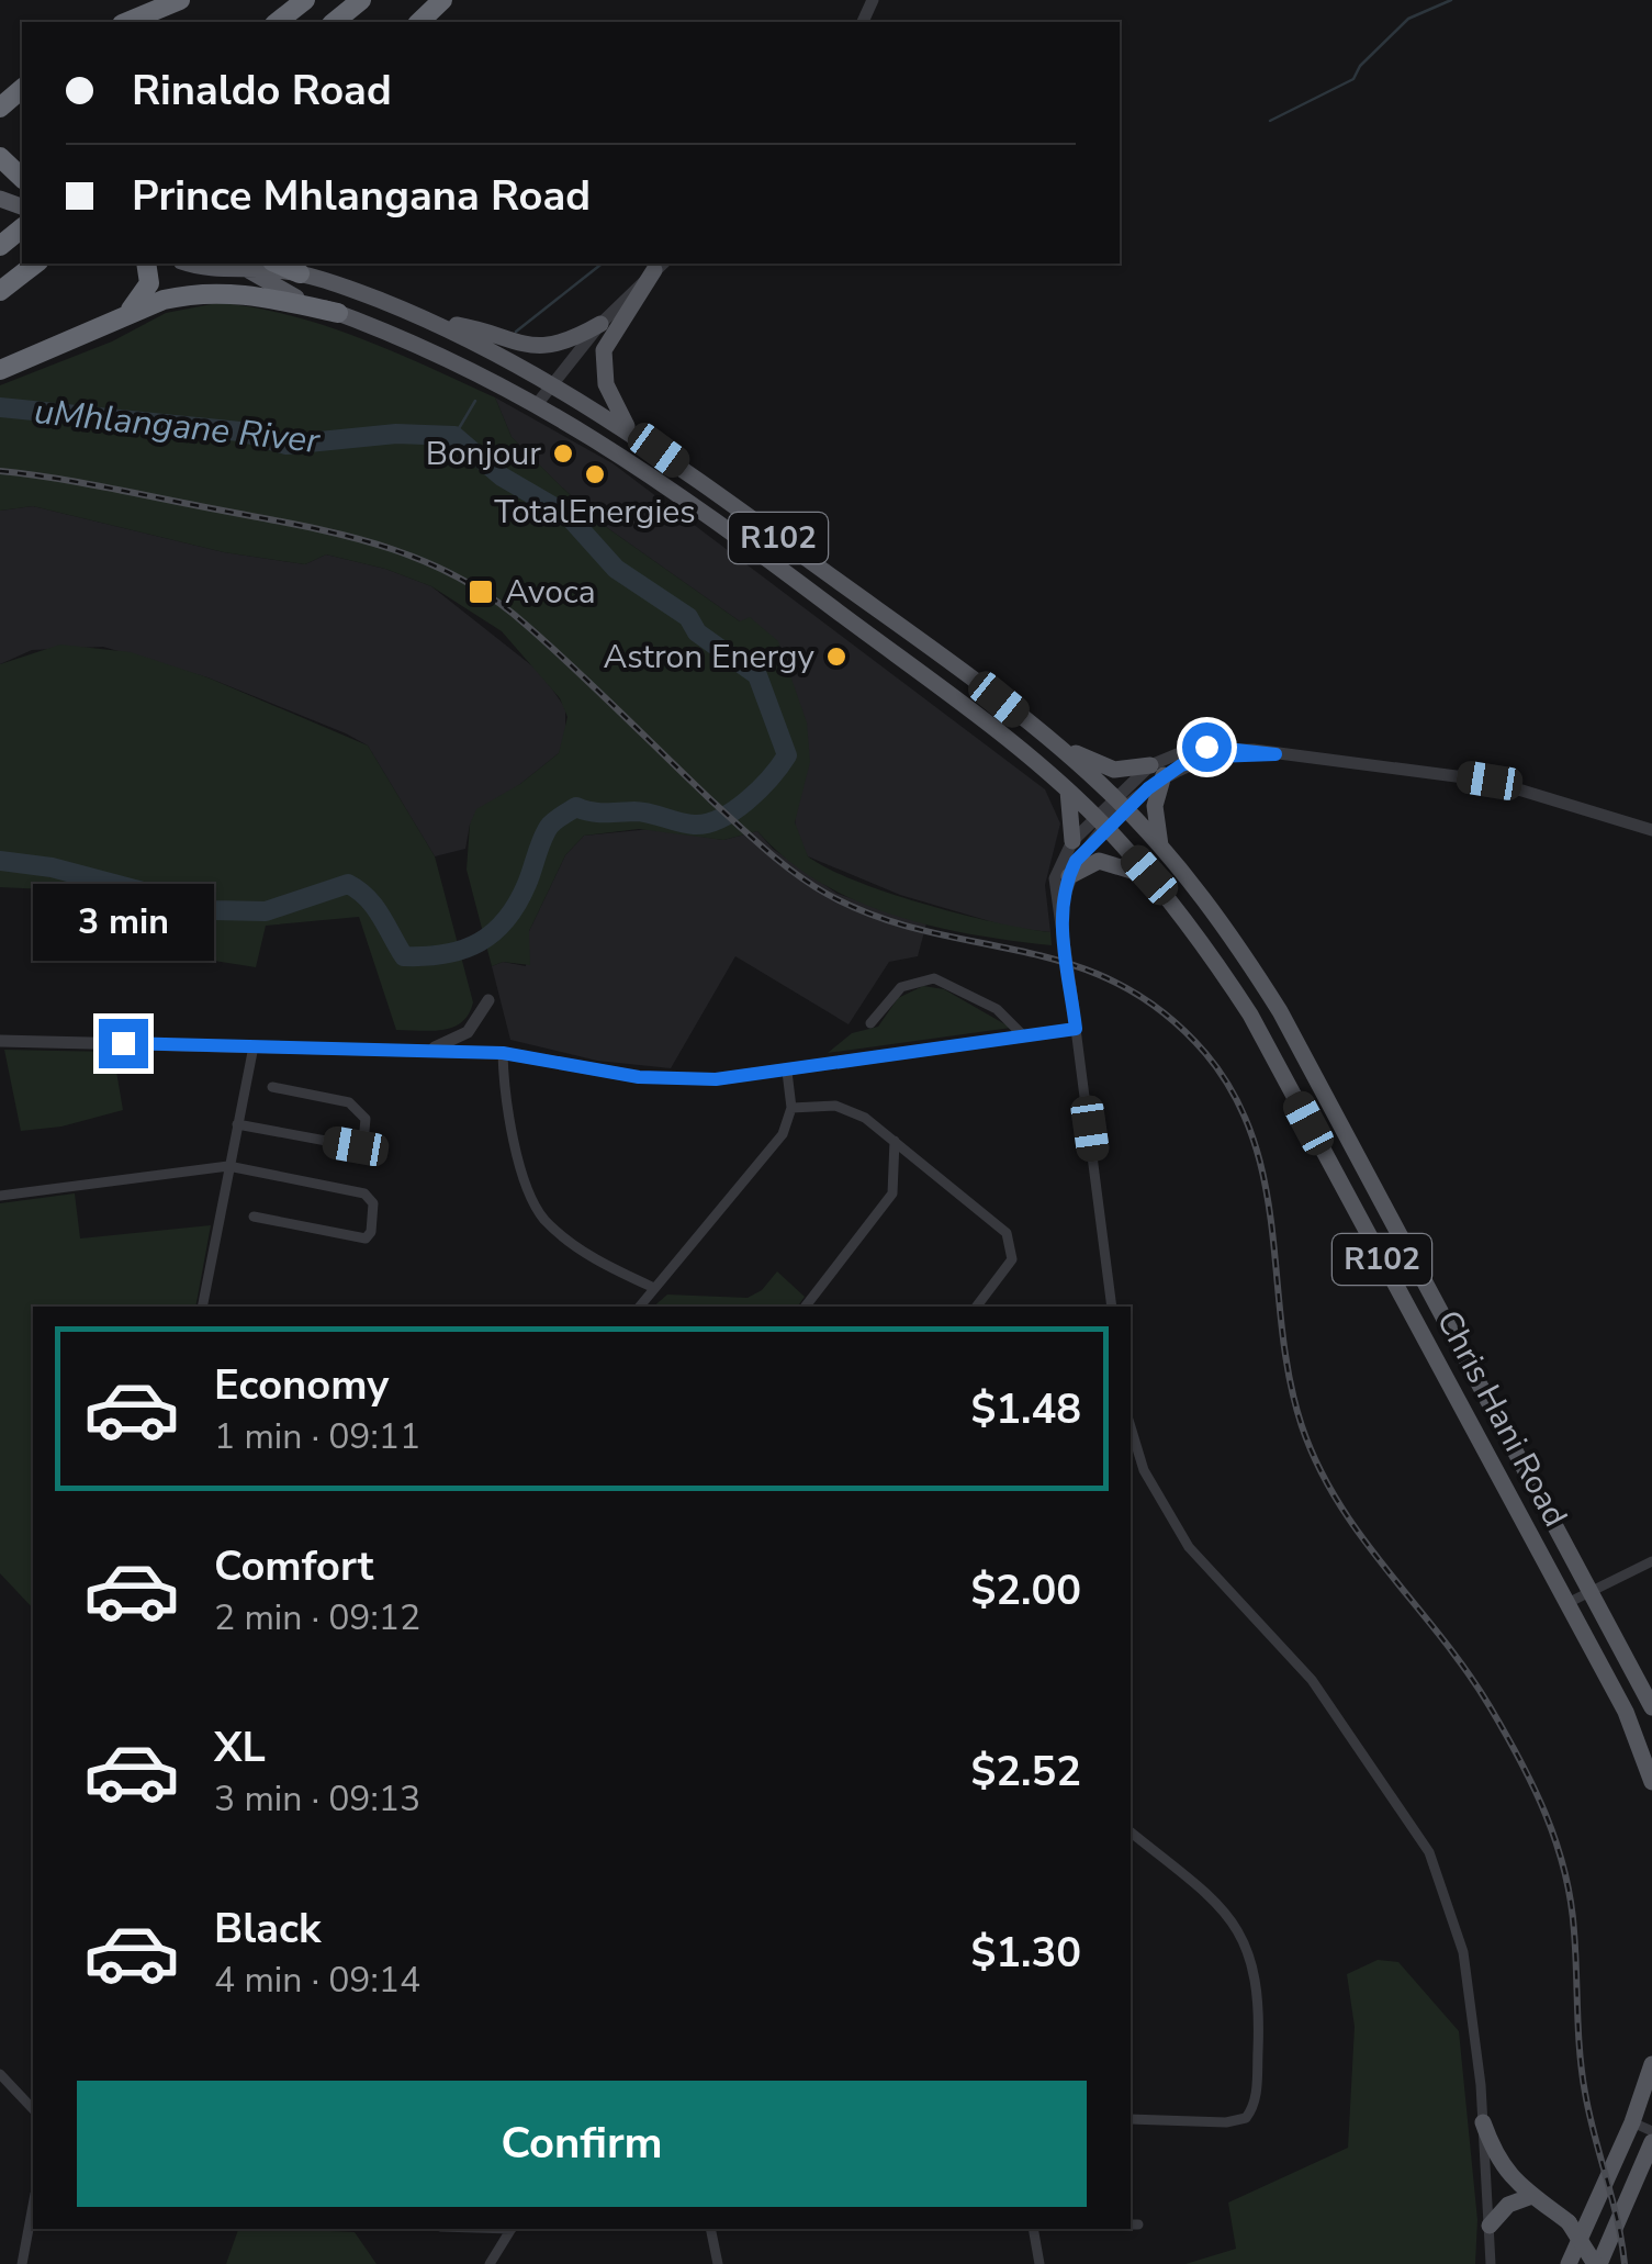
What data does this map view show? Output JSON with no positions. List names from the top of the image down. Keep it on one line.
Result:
{"streets":{"main road":["R102","Chris Hani Road"]},"crossings":[["R102","Chris Hani Road"]],"water":["uMhlangane River"],"places":{"other":["Bonjour","TotalEnergies","Astron Energy"],"transit":["Avoca"]},"page":{"banner":["Rinaldo Road","Prince Mhlangana Road"],"bubble":"3 min","list":[{"name":"Economy","note":"1 min · 09:11","value":"$1.48"},{"name":"Comfort","note":"2 min · 09:12","value":"$2.00"},{"name":"XL","note":"3 min · 09:13","value":"$2.52"},{"name":"Black","note":"4 min · 09:14","value":"$1.30"}],"buttons":"Confirm"}}
